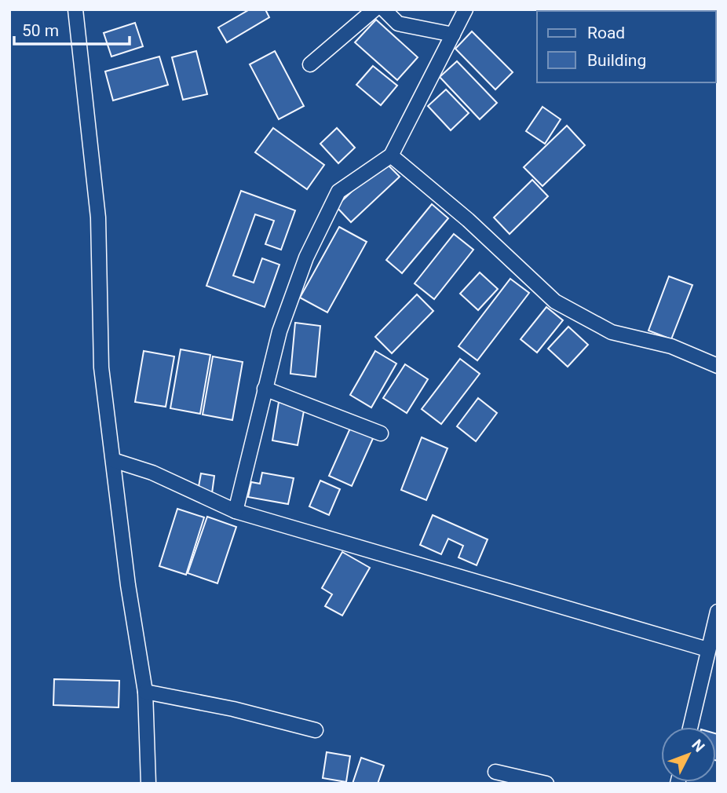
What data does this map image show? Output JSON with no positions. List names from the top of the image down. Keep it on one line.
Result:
{"legend":["Road","Building"],"scale_bar":"50 m","north":"top right"}
